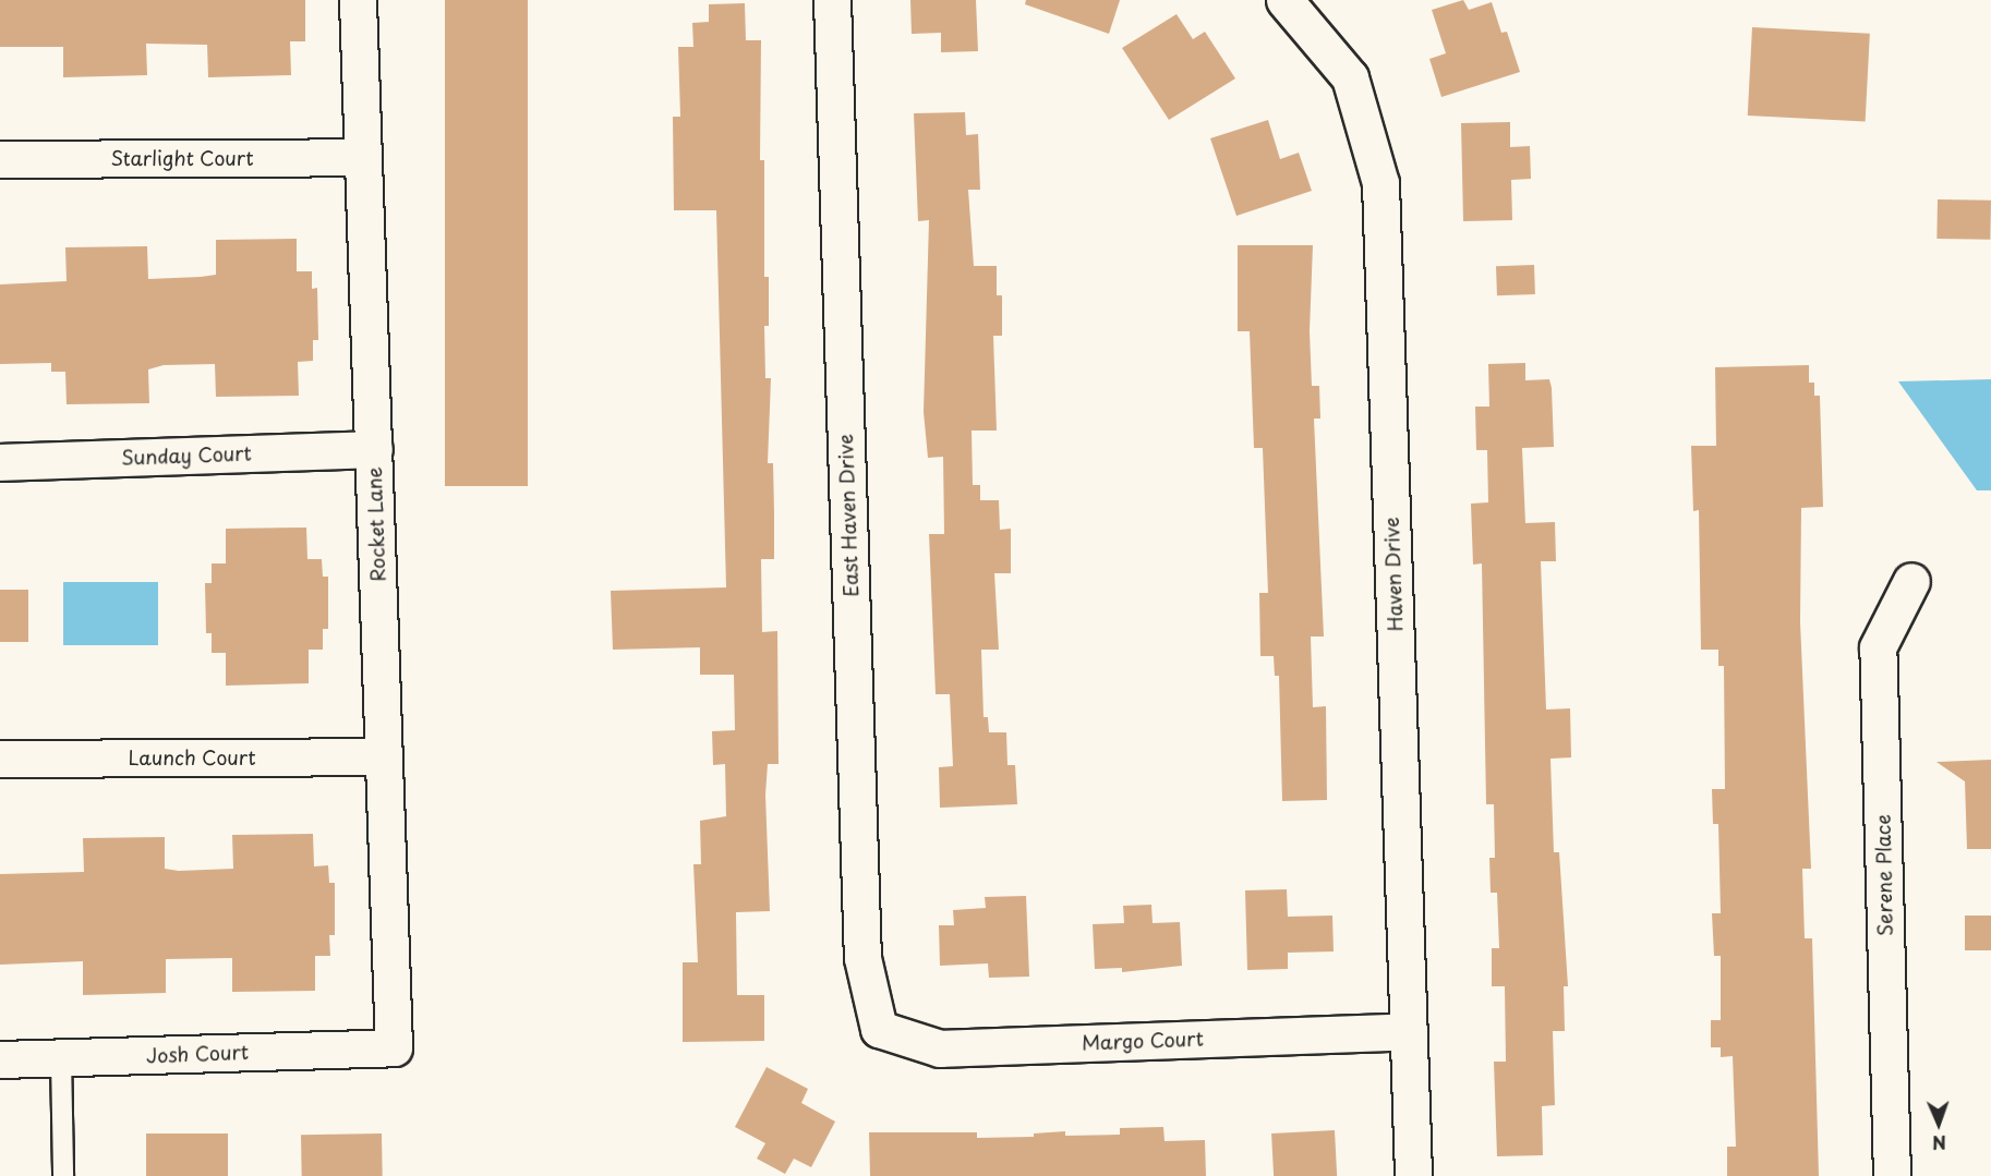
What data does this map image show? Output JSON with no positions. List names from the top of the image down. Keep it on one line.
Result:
{"streets":{"street":["Starlight Court","Sunday Court","East Haven Drive","Rocket Lane","Haven Drive","Launch Court","Serene Place","Margo Court","Josh Court"]},"crossings":[["Starlight Court","Rocket Lane"],["Sunday Court","Rocket Lane"],["East Haven Drive","Margo Court"],["Rocket Lane","Launch Court"],["Rocket Lane","Josh Court"],["Haven Drive","Margo Court"]],"north":"bottom"}
